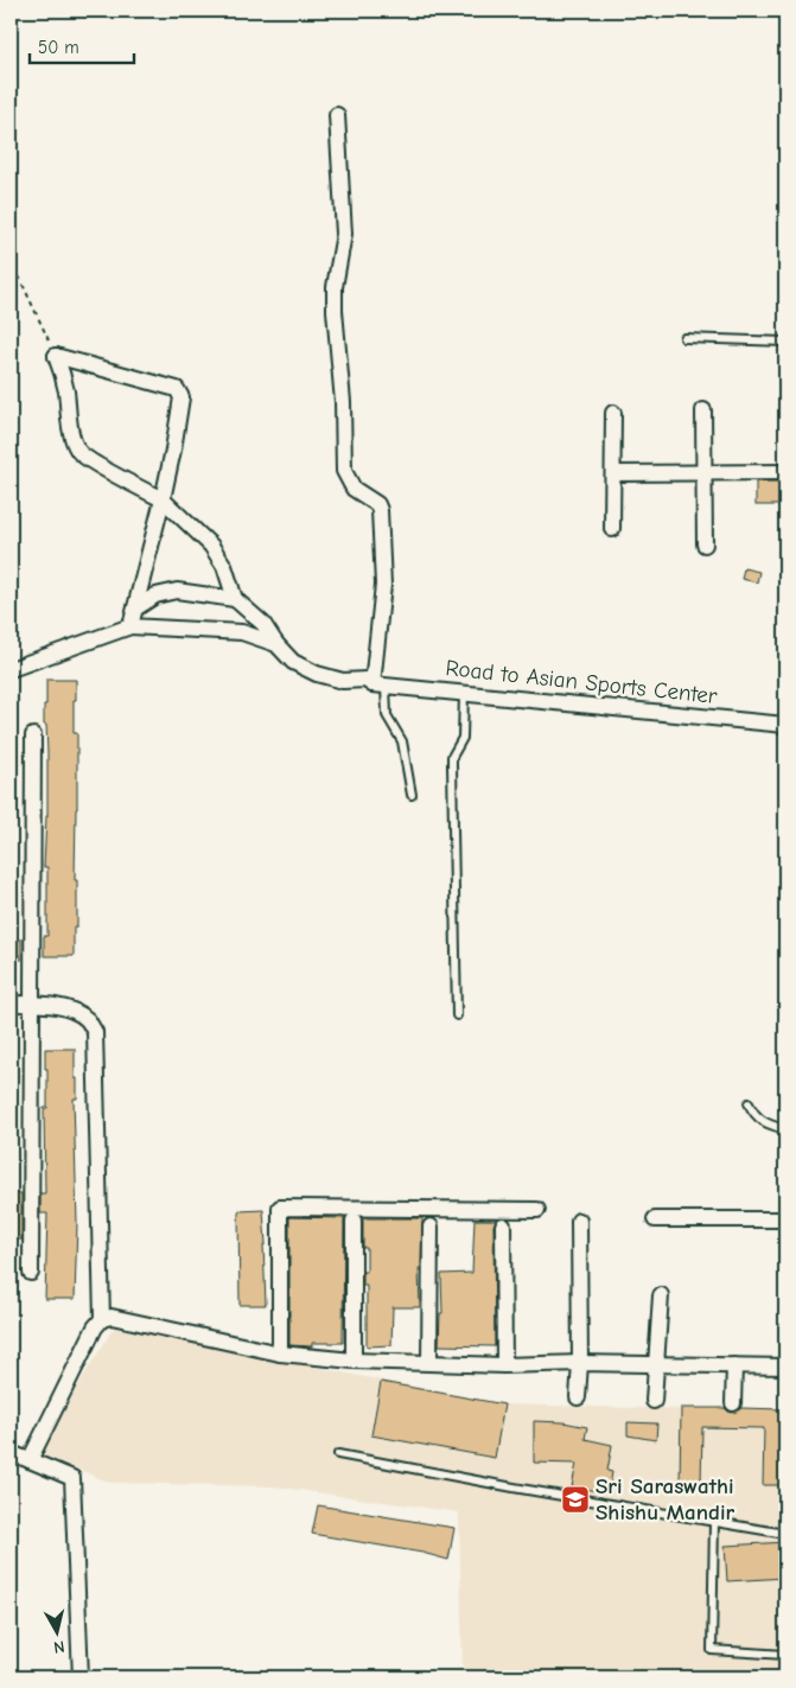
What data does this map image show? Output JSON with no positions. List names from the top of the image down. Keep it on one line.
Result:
{"streets":{"street":["Road to Asian Sports Center"]},"places":{"school or university":["Sri Saraswathi Shishu Mandir"]},"scale_bar":"50 m","north":"bottom"}
